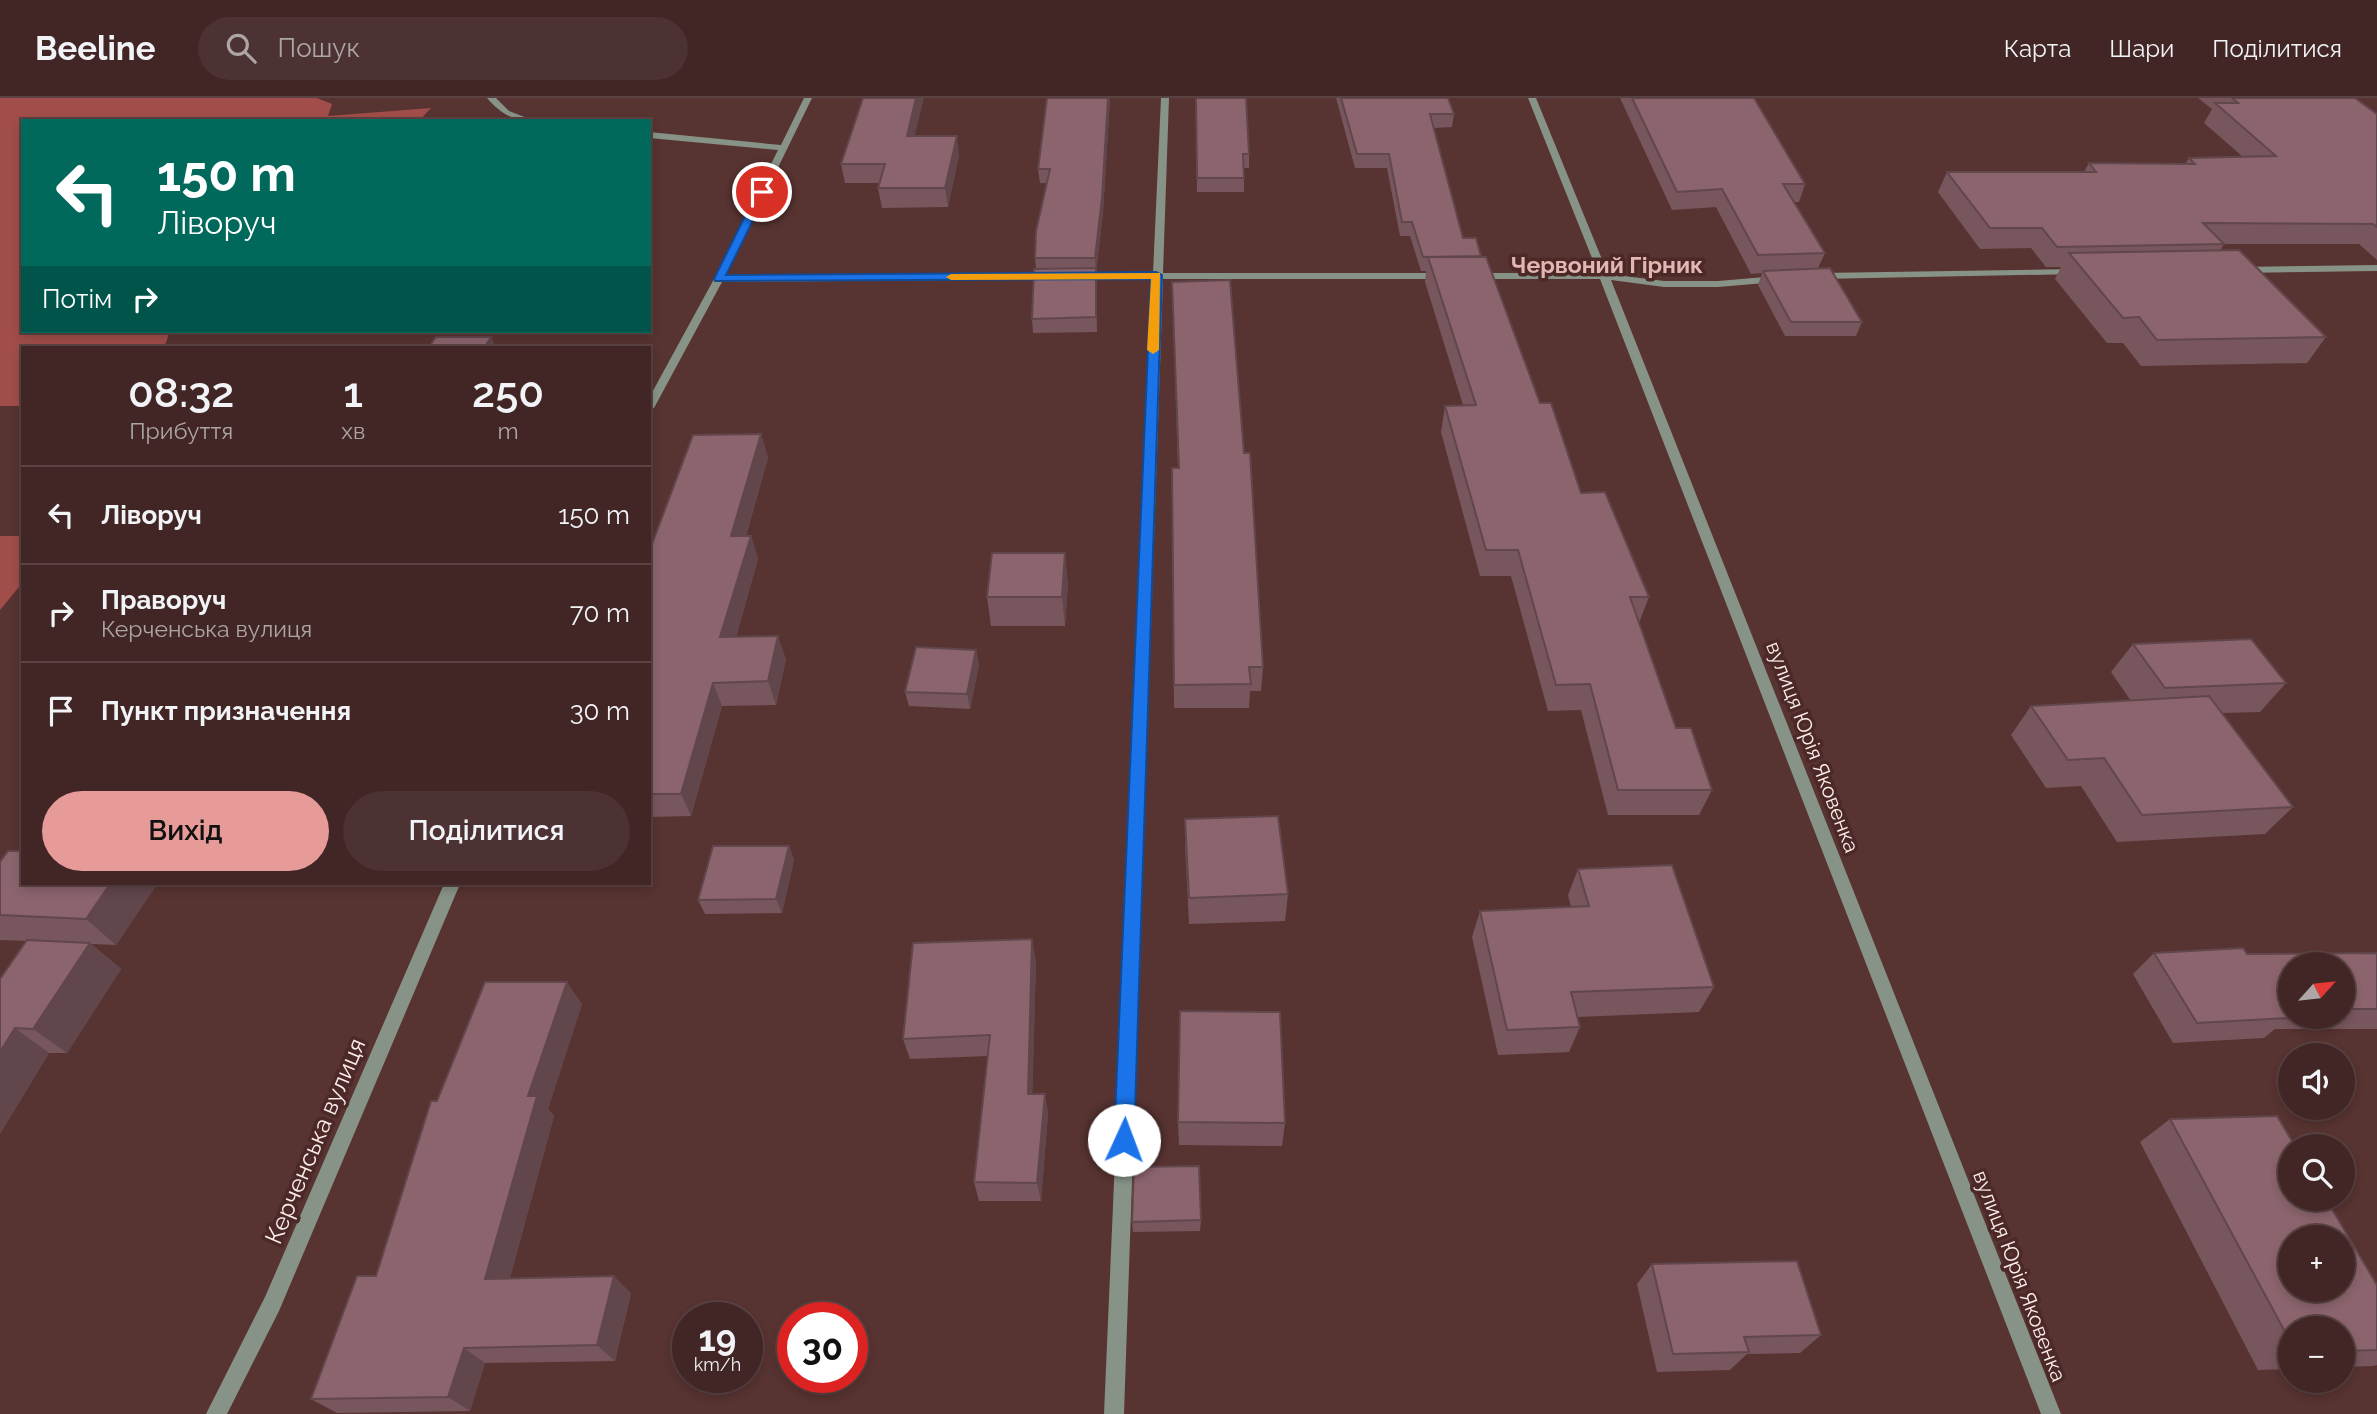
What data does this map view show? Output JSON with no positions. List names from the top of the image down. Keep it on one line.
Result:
{"streets":{"street":["вулиця Юрія Яковенка","Керченська вулиця"]},"districts":["Червоний Гірник"],"north":"top right","page":{"header":"Beeline","search":"Пошук","nav":["Карта","Шари","Поділитися"],"turn":["150 m","Ліворуч"],"then":"Потім","eta":["08:32","Прибуття","1","хв","250","m"],"list":[{"name":"Ліворуч","value":"150 m"},{"name":"Праворуч","note":"Керченська вулиця","value":"70 m"},{"name":"Пункт призначення","value":"30 m"}],"buttons":["Вихід","Поділитися"],"map_buttons":["+","−"],"speed":"19 km/h","limit":"30"}}
